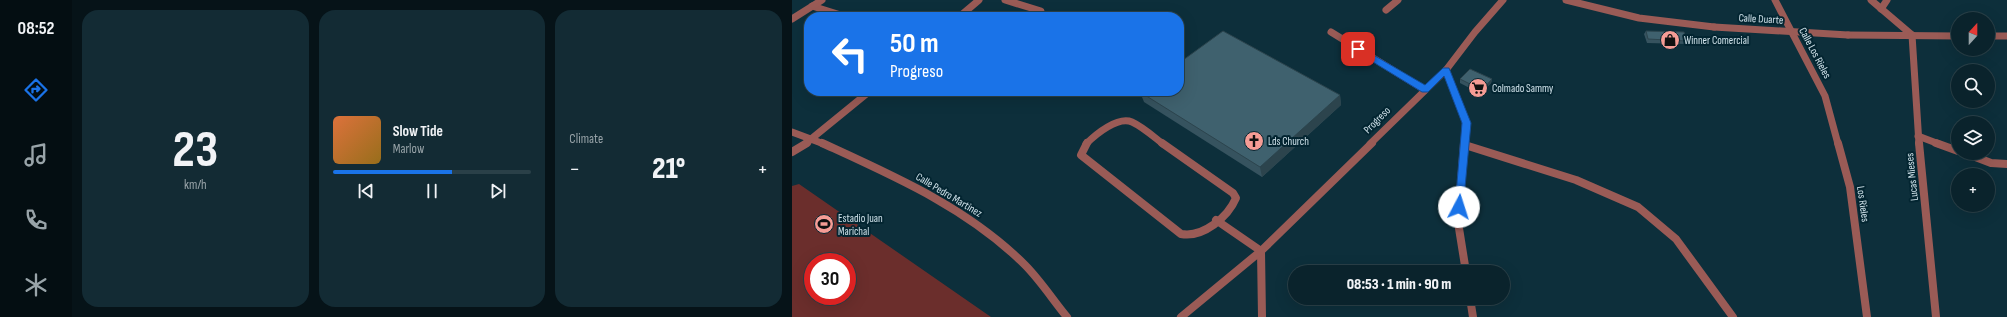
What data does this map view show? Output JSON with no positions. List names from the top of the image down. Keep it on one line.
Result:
{"streets":{"street":["Calle Duarte","Calle Los Rieles","Progreso","Lucas Mieses","Calle Pedro Martinez","Los Rieles"]},"crossings":[["Calle Duarte","Lucas Mieses"],["Calle Los Rieles","Los Rieles"]],"places":{"shop":["Winner Comercial"],"supermarket":["Colmado Sammy"],"church":["Lds Church"],"sports":["Estadio Juan Marichal"]},"north":"top","page":{"tabs":"08:52","tile":[["23","km/h"],"Climate"],"map_buttons":"+","turn":["50 m","Progreso"],"song":["Slow Tide","Marlow"],"heat":["−","21°","+"],"limit":"30","trip":"08:53 · 1 min · 90 m"}}
